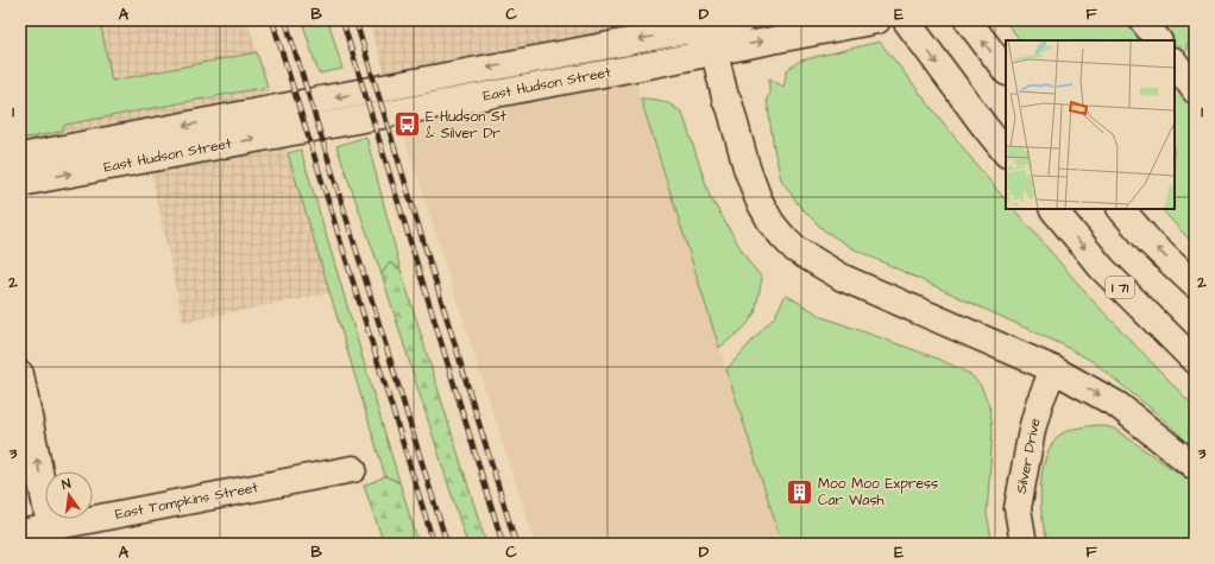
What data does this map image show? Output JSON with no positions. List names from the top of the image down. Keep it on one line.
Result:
{"streets":{"main road":["East Hudson Street","I 71","Silver Drive","East Tompkins Street"]},"places":{"bus stop":["E Hudson St & Silver Dr"],"building":["Moo Moo Express Car Wash"]},"north":"top","grid":{"columns":["A","B","C","D","E","F"],"rows":["1","2","3"]}}
